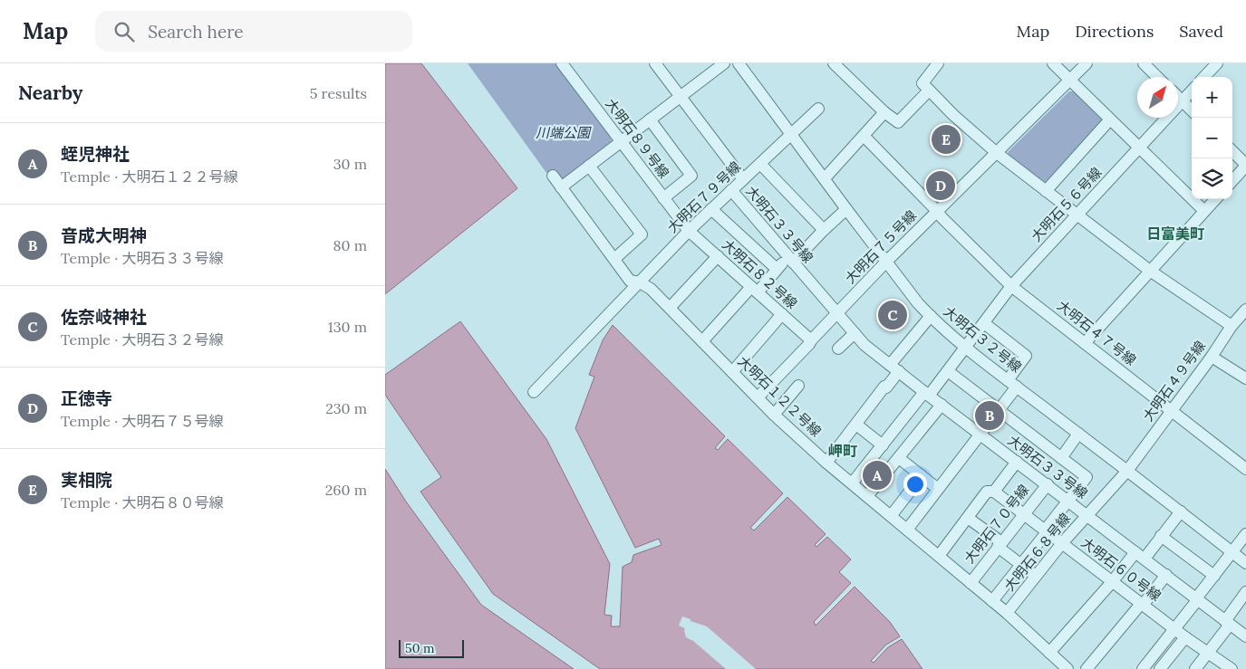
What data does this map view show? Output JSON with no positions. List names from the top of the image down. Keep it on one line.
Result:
{"streets":{"street":["大明石８９号線","大明石７９号線","大明石５６号線","大明石３３号線","大明石７５号線","大明石８２号線","大明石４７号線","大明石３２号線","大明石４９号線","大明石１２２号線","大明石７０号線","大明石６８号線","大明石６０号線"]},"crossings":[["大明石８９号線","大明石７９号線"],["大明石８９号線","大明石８２号線"],["大明石７９号線","大明石３３号線"],["大明石７９号線","大明石８２号線"],["大明石７９号線","大明石３２号線"],["大明石７９号線","大明石１２２号線"],["大明石５６号線","大明石３３号線"],["大明石５６号線","大明石４７号線"],["大明石５６号線","大明石３２号線"],["大明石５６号線","大明石１２２号線"],["大明石３３号線","大明石７５号線"],["大明石３３号線","大明石７０号線"],["大明石３３号線","大明石６８号線"],["大明石７５号線","大明石８２号線"],["大明石７５号線","大明石４７号線"],["大明石７５号線","大明石３２号線"],["大明石７５号線","大明石１２２号線"],["大明石４７号線","大明石４９号線"],["大明石３２号線","大明石４９号線"],["大明石３２号線","大明石６８号線"],["大明石４９号線","大明石６８号線"],["大明石１２２号線","大明石７０号線"],["大明石１２２号線","大明石６８号線"],["大明石７０号線","大明石６０号線"],["大明石６８号線","大明石６０号線"]],"districts":["日富美町","岬町"],"parks":["川端公園"],"scale_bar":"50 m","north":"top right","page":{"header":"Map","search":"Search here","nav":["Map","Directions","Saved"],"heading":["Nearby","5 results"],"map_buttons":["+","−"],"list":[{"mark":"A","name":"蛭児神社","note":"Temple · 大明石１２２号線","value":"30 m"},{"mark":"B","name":"音成大明神","note":"Temple · 大明石３３号線","value":"80 m"},{"mark":"C","name":"佐奈岐神社","note":"Temple · 大明石３２号線","value":"130 m"},{"mark":"D","name":"正徳寺","note":"Temple · 大明石７５号線","value":"230 m"},{"mark":"E","name":"実相院","note":"Temple · 大明石８０号線","value":"260 m"}],"pins":["E","D","C","B","A"],"scale":"50 m"}}
